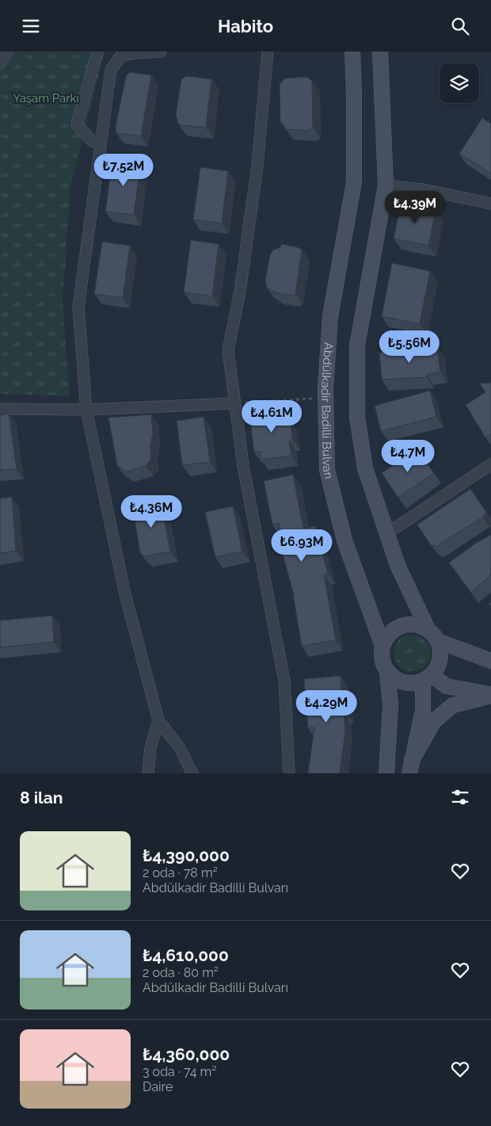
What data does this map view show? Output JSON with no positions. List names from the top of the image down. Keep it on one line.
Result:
{"streets":{"main road":["Abdülkadir Badilli Bulvarı"]},"parks":["Yaşam Parkı"],"page":{"header":"Habito","price":["₺7.52M","₺4.39M","₺5.56M","₺4.61M","₺4.7M","₺4.36M","₺6.93M","₺4.29M"],"heading":"8 ilan","list":[{"name":"₺4,390,000","note":"2 oda · 78 m² · Abdülkadir Badilli Bulvarı"},{"name":"₺4,610,000","note":"2 oda · 80 m² · Abdülkadir Badilli Bulvarı"},{"name":"₺4,360,000","note":"3 oda · 74 m² · Daire"}]}}
